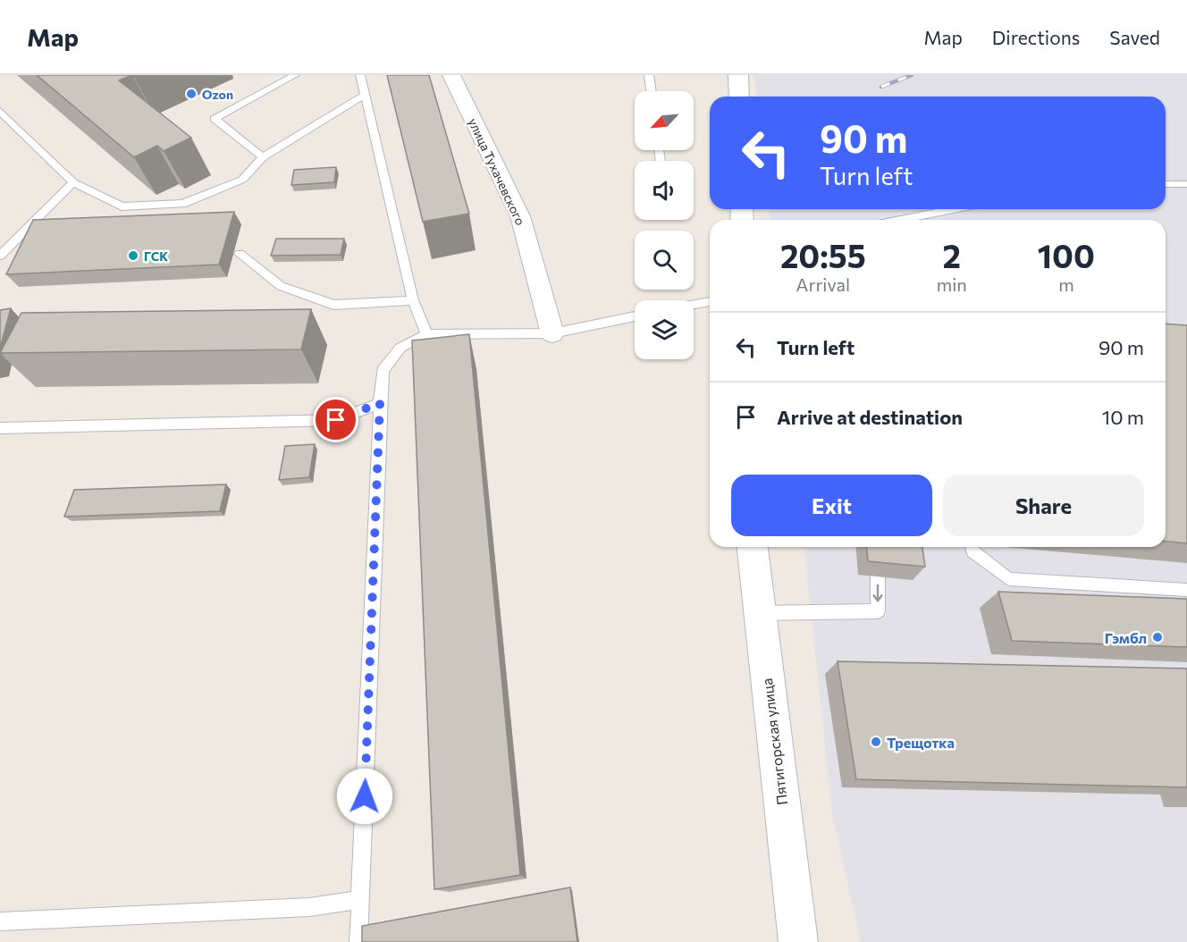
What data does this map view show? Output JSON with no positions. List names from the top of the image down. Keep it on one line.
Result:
{"streets":{"main road":["Пятигорская улица"],"street":["улица Тухачевского"]},"places":["Ozon","ГСК","Гэмбл","Трещотка"],"north":"bottom left","page":{"header":"Map","nav":["Map","Directions","Saved"],"turn":["90 m","Turn left"],"eta":["20:55","Arrival","2","min","100","m"],"list":[{"name":"Turn left","value":"90 m"},{"name":"Arrive at destination","value":"10 m"}],"buttons":["Exit","Share"]}}
